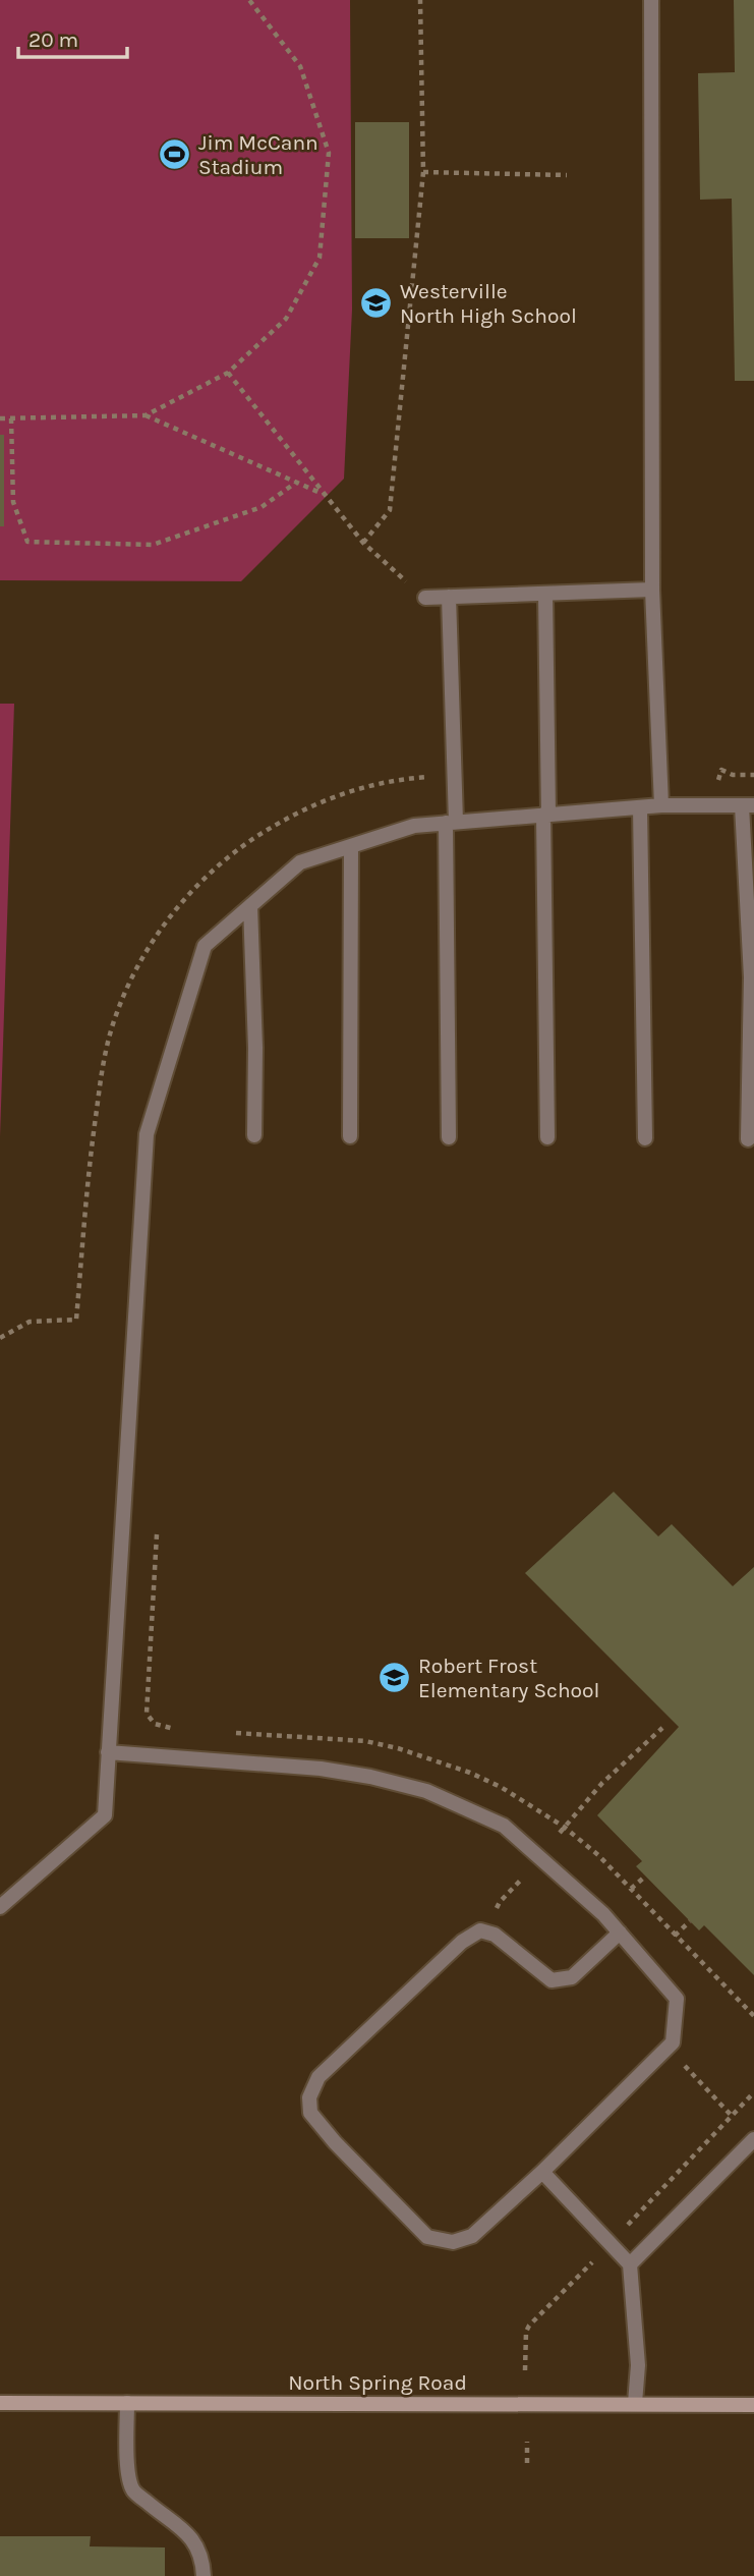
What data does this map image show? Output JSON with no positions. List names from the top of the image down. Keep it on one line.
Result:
{"streets":{"main road":["North Spring Road"]},"places":{"sports":["Jim McCann Stadium"],"school or university":["Westerville North High School","Robert Frost Elementary School"]},"scale_bar":"20 m"}
